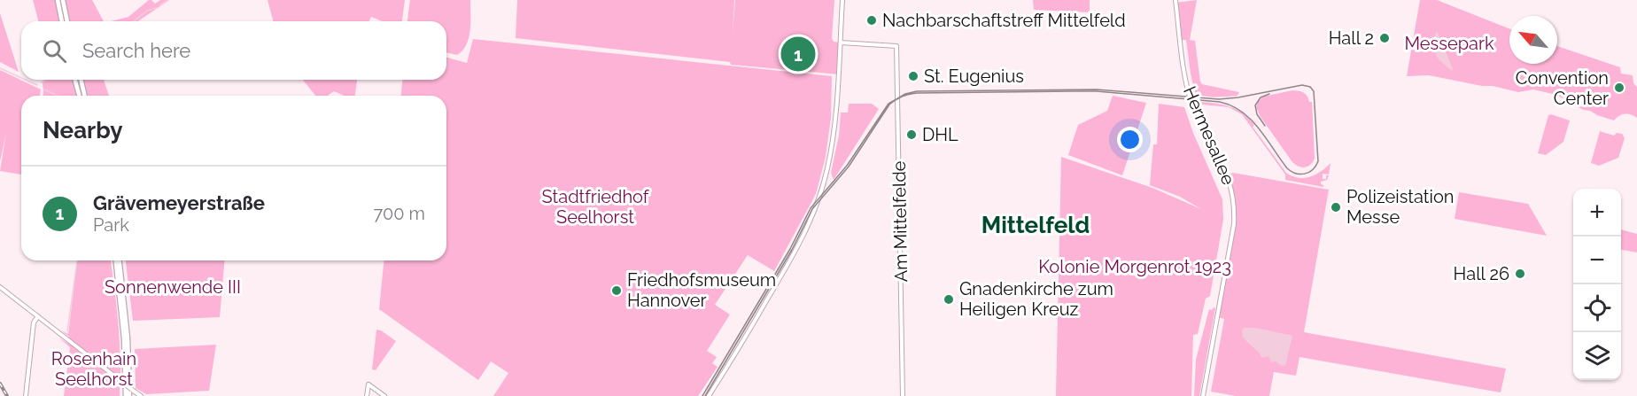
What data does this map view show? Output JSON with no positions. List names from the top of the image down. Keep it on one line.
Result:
{"streets":{"main road":["Hermesallee","Am Mittelfelde"]},"districts":["Mittelfeld"],"parks":["Messepark","Stadtfriedhof Seelhorst","Kolonie Morgenrot 1923","Sonnenwende III","Rosenhain Seelhorst"],"places":["Nachbarschaftstreff Mittelfeld","Hall 2","St. Eugenius","Convention Center","DHL","Polizeistation Messe","Hall 26","Friedhofsmuseum Hannover","Gnadenkirche zum Heiligen Kreuz"],"north":"top left","page":{"search":"Search here","pins":"1","heading":"Nearby","list":[{"mark":"1","name":"Grävemeyerstraße","note":"Park","value":"700 m"}],"map_buttons":["+","−"]}}
